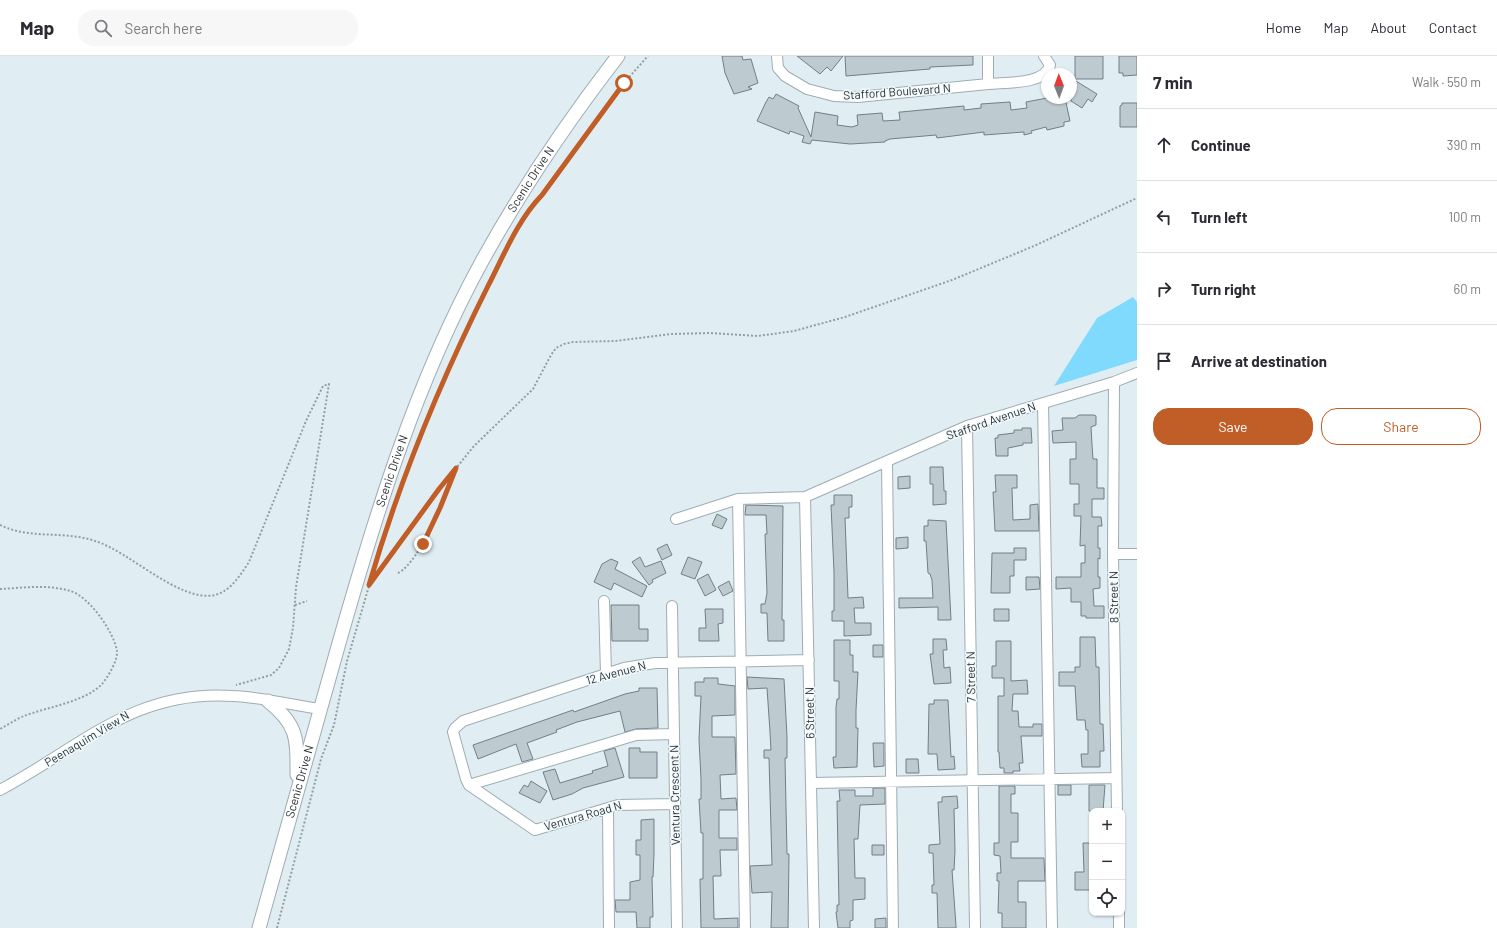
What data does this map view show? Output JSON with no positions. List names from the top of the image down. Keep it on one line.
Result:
{"streets":{"main road":["Scenic Drive N"],"street":["Stafford Boulevard N","Stafford Avenue N","8 Street N","12 Avenue N","7 Street N","6 Street N","Peenaquim View N","Ventura Crescent N","Ventura Road N"]},"crossings":[["Scenic Drive N","Peenaquim View N"],["Stafford Avenue N","8 Street N"],["Stafford Avenue N","7 Street N"],["Stafford Avenue N","6 Street N"],["12 Avenue N","6 Street N"],["12 Avenue N","Ventura Crescent N"],["12 Avenue N","Ventura Road N"],["Ventura Crescent N","Ventura Road N"]],"north":"top","page":{"header":"Map","search":"Search here","nav":["Home","Map","About","Contact"],"heading":["7 min","Walk · 550 m"],"list":[["Continue","390 m"],["Turn left","100 m"],["Turn right","60 m"],"Arrive at destination"],"buttons":["Save","Share"],"map_buttons":["+","−"]}}
